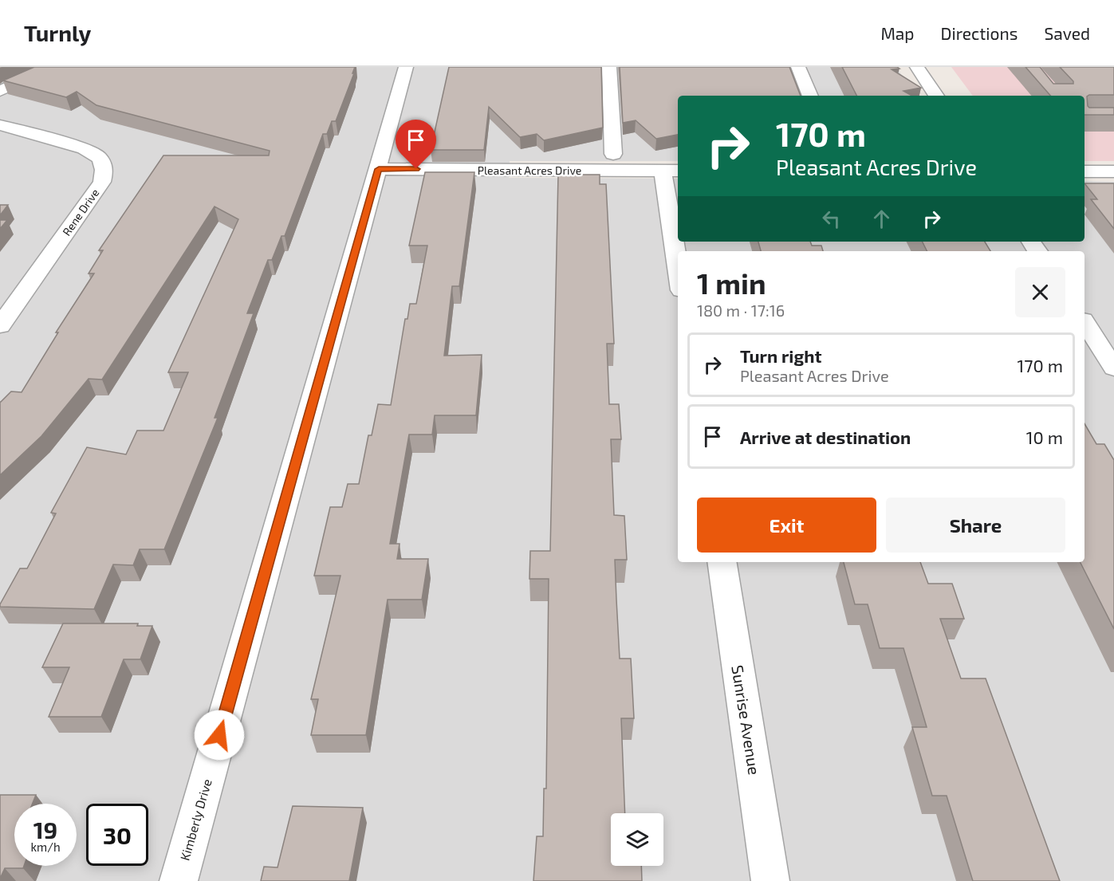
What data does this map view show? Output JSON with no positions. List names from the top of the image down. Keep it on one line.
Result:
{"streets":{"street":["Pleasant Acres Drive","Rene Drive","Sunrise Avenue","Kimberly Drive"]},"crossings":[["Pleasant Acres Drive","Kimberly Drive"]],"page":{"header":"Turnly","nav":["Map","Directions","Saved"],"turn":["170 m","Pleasant Acres Drive"],"heading":["1 min","180 m · 17:16"],"list":[{"name":"Turn right","note":"Pleasant Acres Drive","value":"170 m"},{"name":"Arrive at destination","value":"10 m"}],"buttons":["Exit","Share"],"speed":"19 km/h","limit":"30"}}
